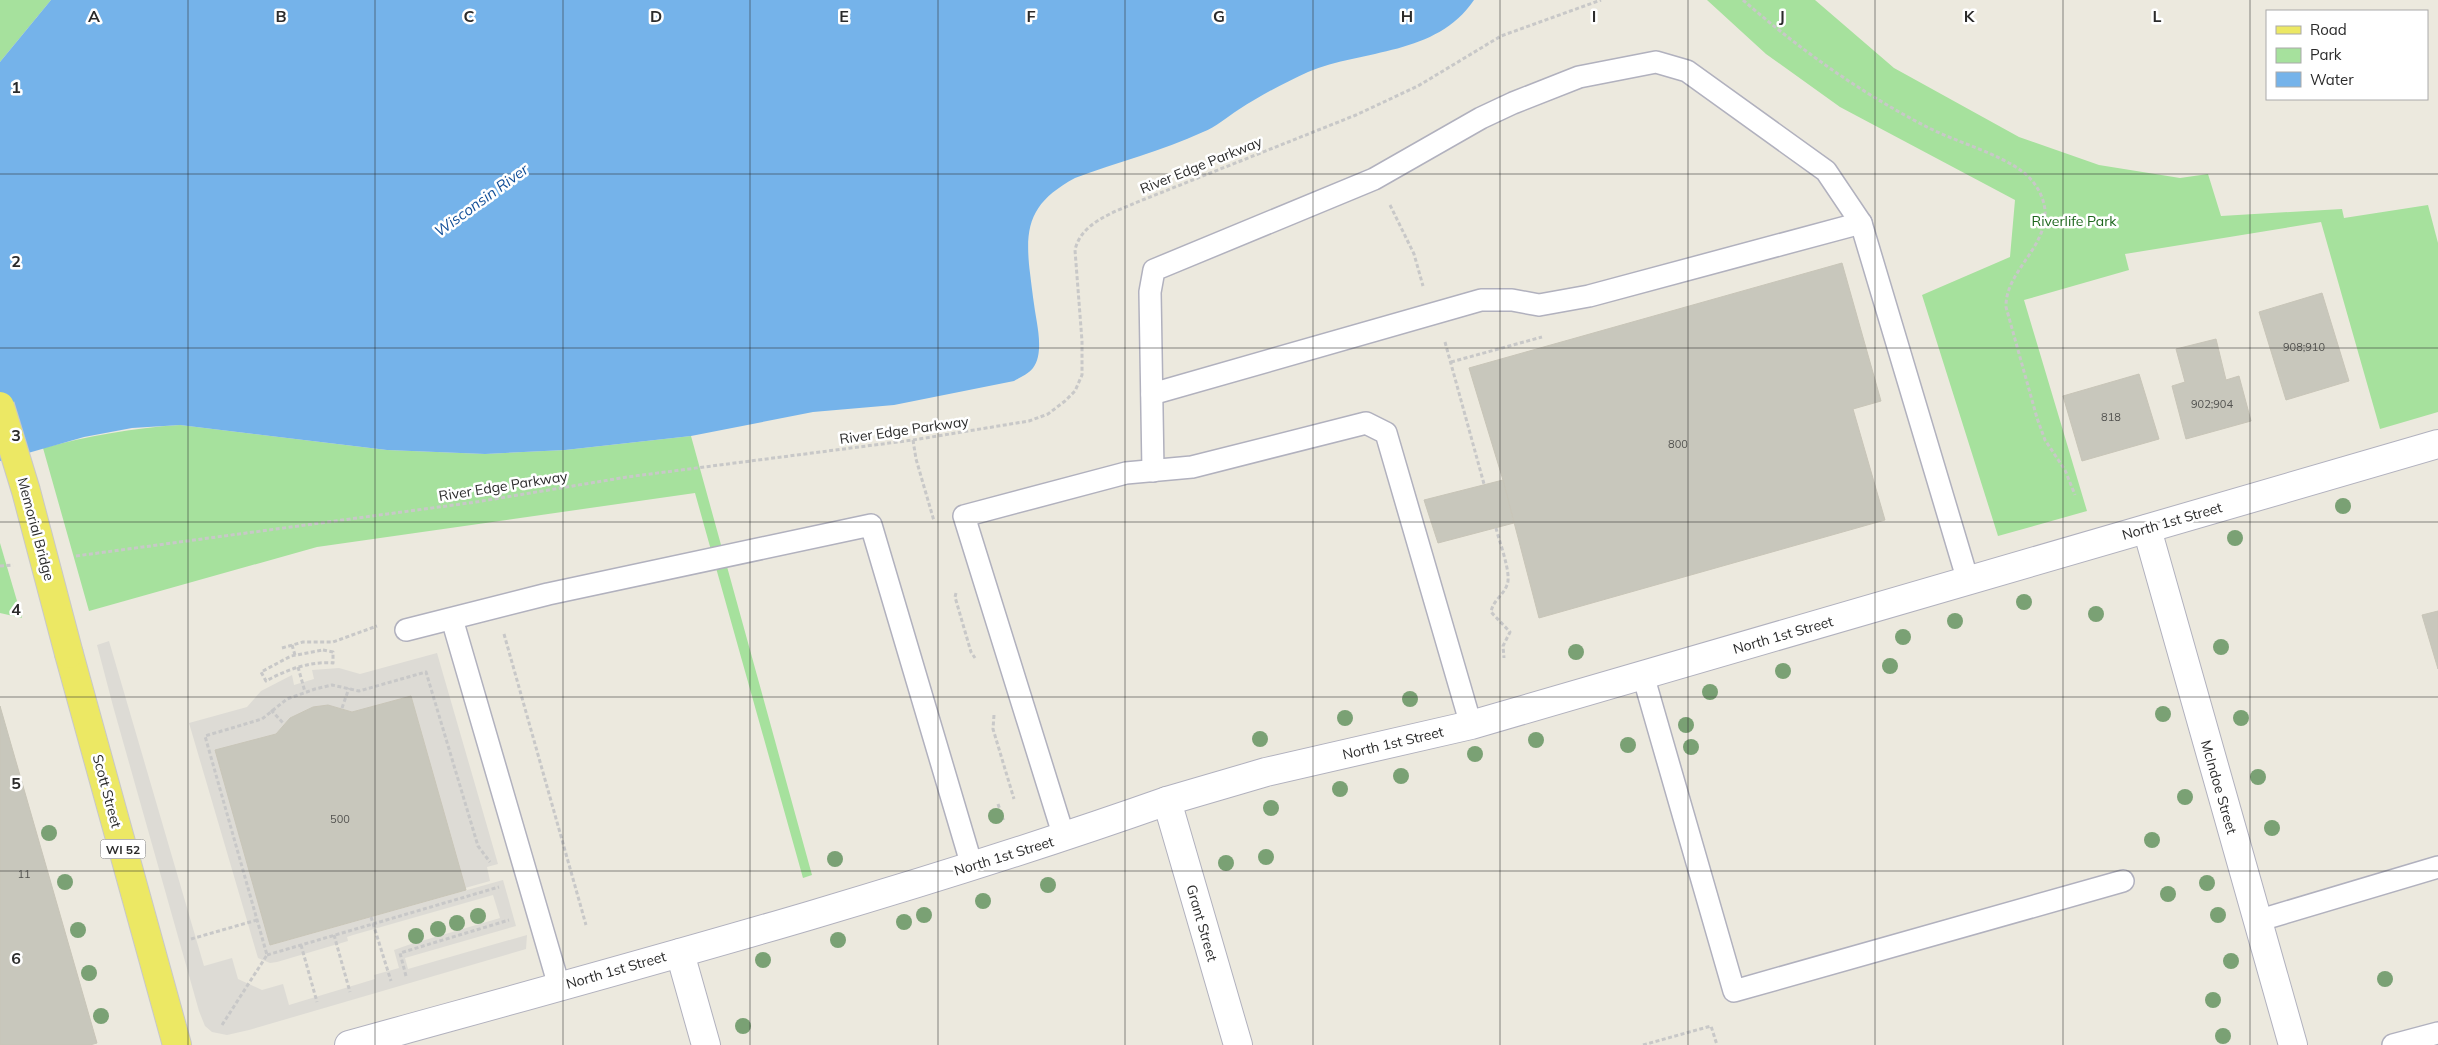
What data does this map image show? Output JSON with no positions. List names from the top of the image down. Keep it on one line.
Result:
{"streets":{"main road":["Memorial Bridge","Scott Street","WI 52"],"street":["North 1st Street","McIndoe Street","Grant Street"],"path":["River Edge Parkway"]},"crossings":[["North 1st Street","McIndoe Street"],["North 1st Street","Grant Street"],["Memorial Bridge","Scott Street"]],"water":["Wisconsin River"],"parks":["Riverlife Park"],"house_numbers":["908;910","902;904","818","800","500","11"],"legend":["Road","Park","Water"],"grid":{"columns":["A","B","C","D","E","F","G","H","I","J","K","L"],"rows":["1","2","3","4","5","6"]}}
